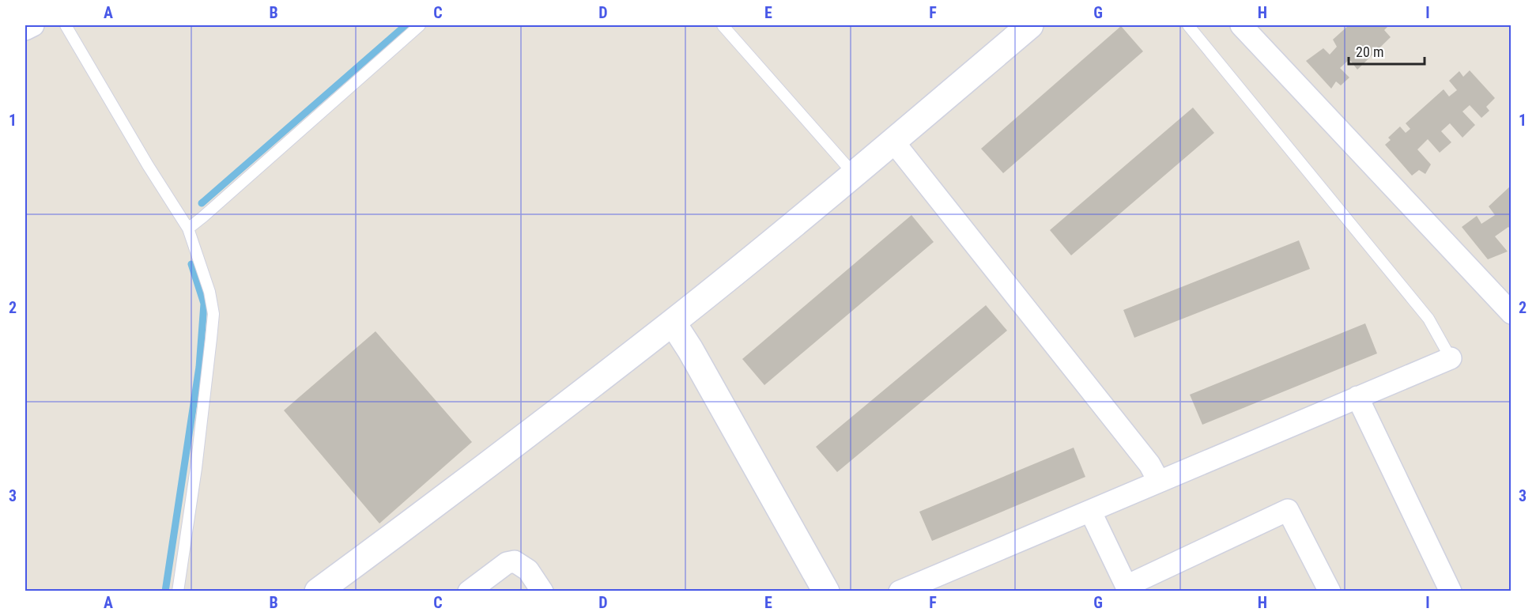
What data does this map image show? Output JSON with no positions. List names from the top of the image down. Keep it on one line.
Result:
{"scale_bar":"20 m","grid":{"columns":["A","B","C","D","E","F","G","H","I"],"rows":["1","2","3"]}}
